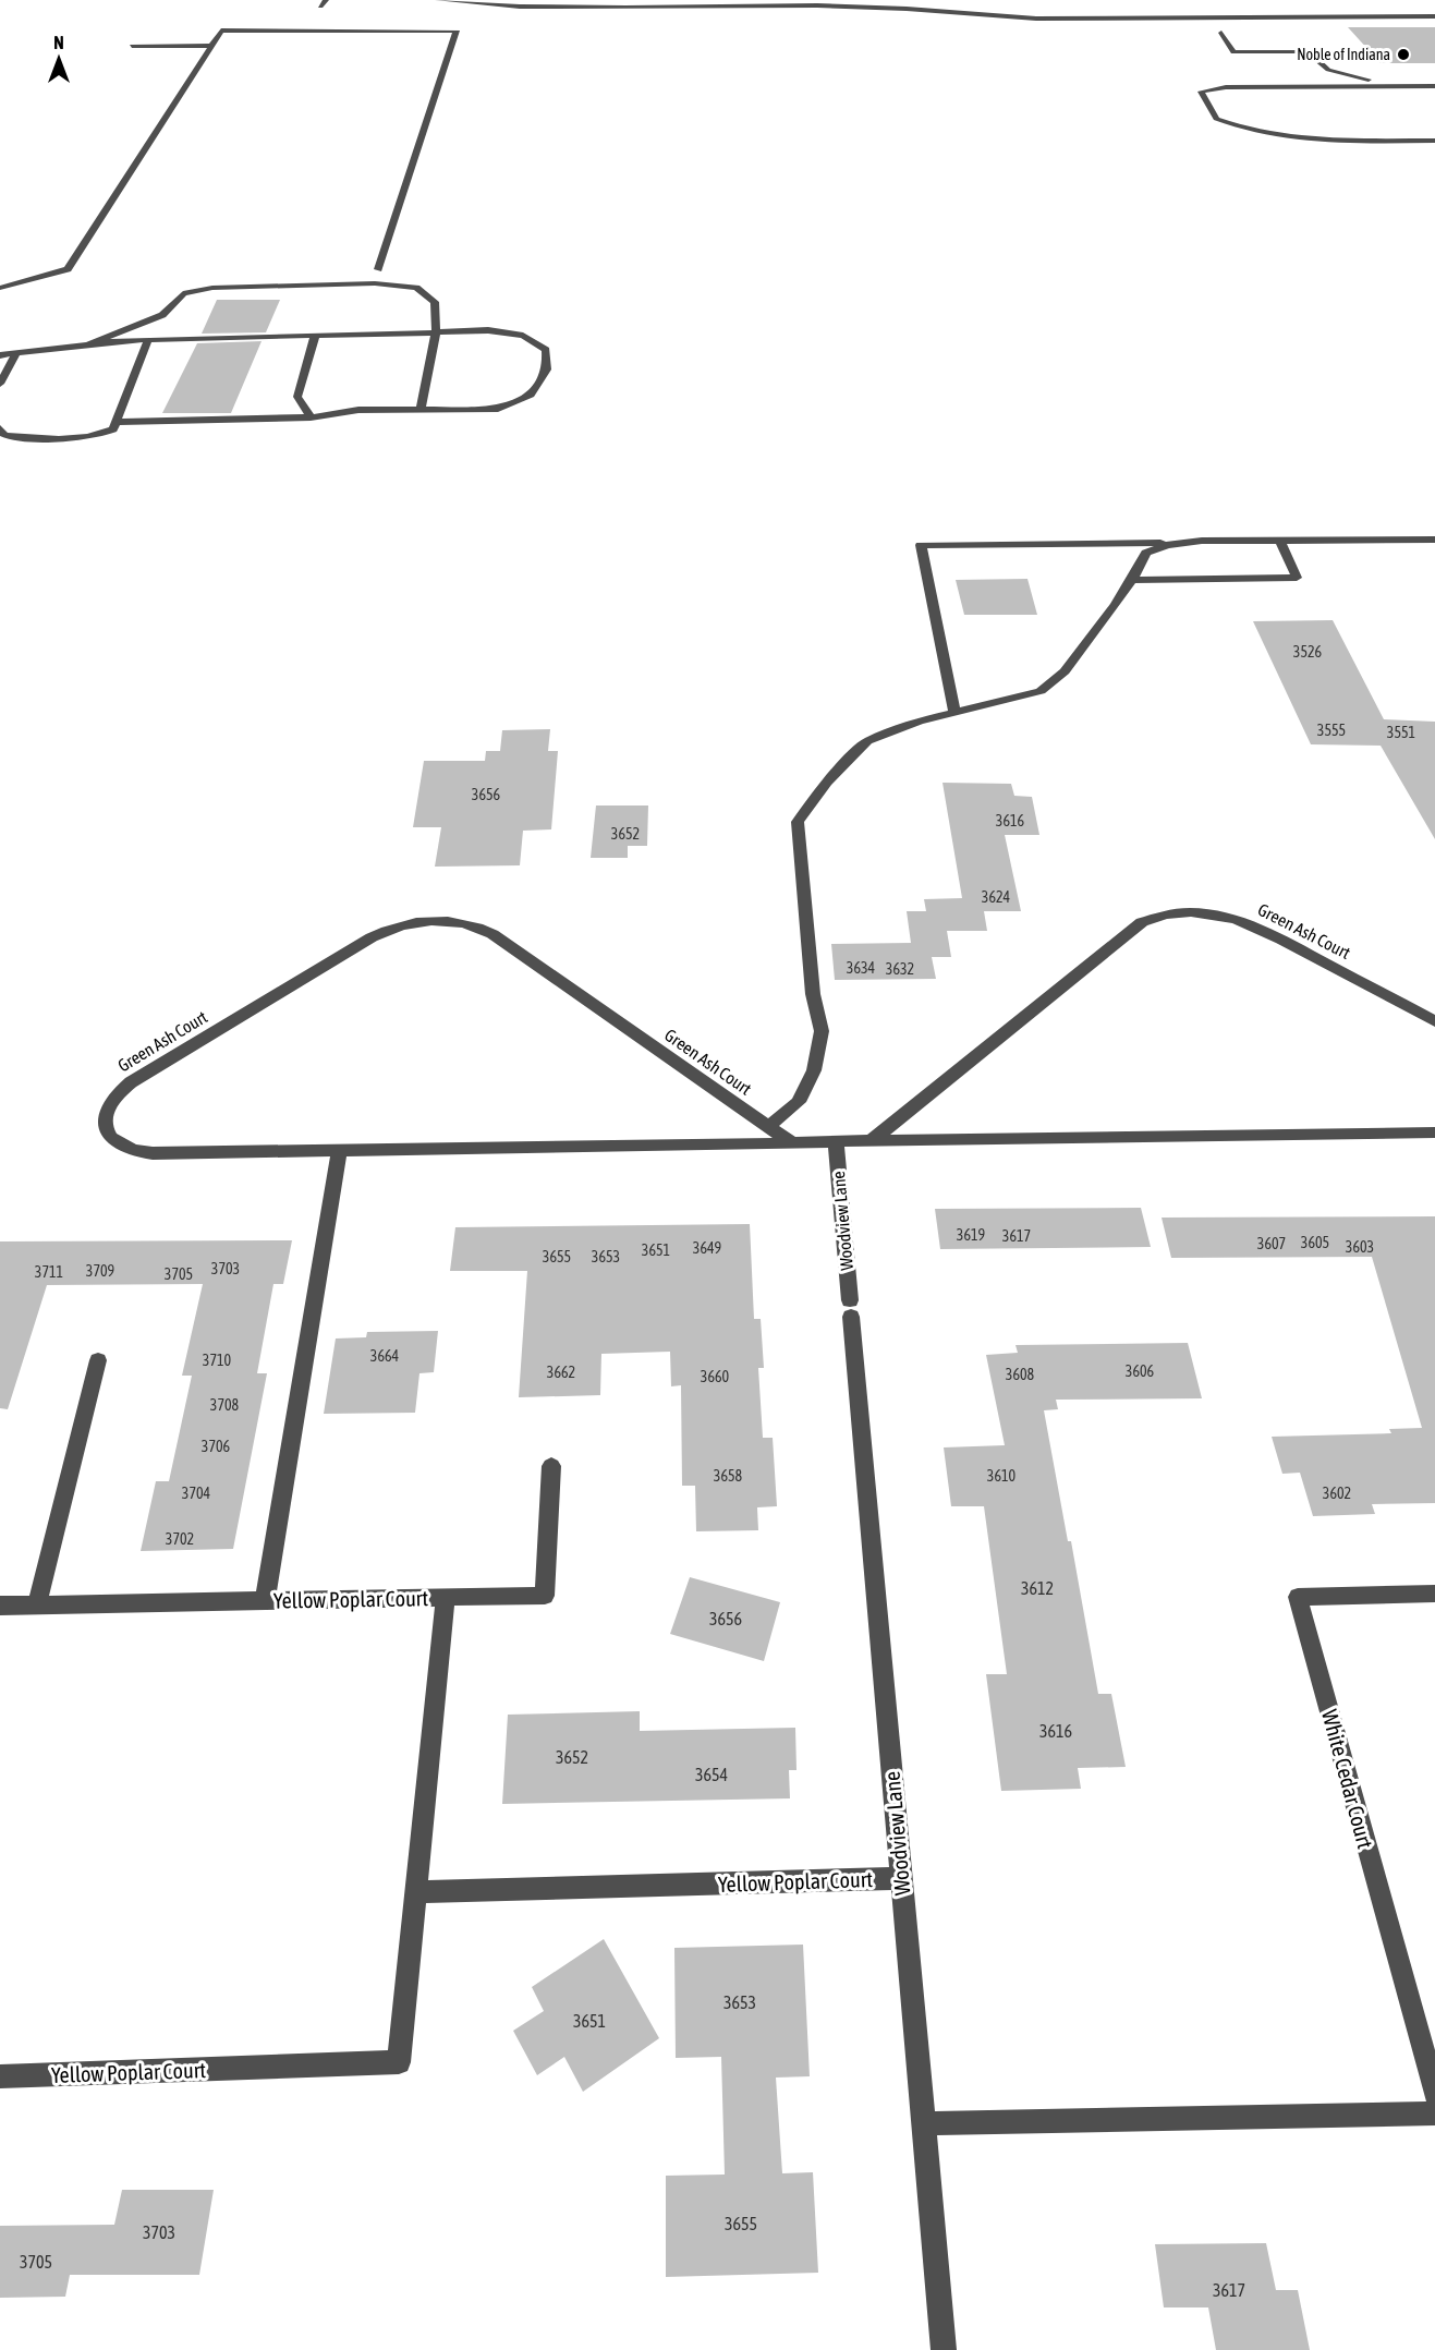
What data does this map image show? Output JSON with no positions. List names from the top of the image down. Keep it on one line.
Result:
{"streets":{"street":["Green Ash Court","Woodview Lane","Yellow Poplar Court","White Cedar Court"]},"crossings":[["Green Ash Court","Woodview Lane"],["Woodview Lane","Yellow Poplar Court"]],"places":["Noble of Indiana"],"house_numbers":["3526","3555","3551","3656","3616","3652","3624","3634","3632","3619","3617","3605","3607","3603","3649","3651","3655","3653","3703","3709","3711","3705","3664","3710","3606","3662","3608","3660","3708","3706","3658","3610","3704","3602","3702","3612","3656","3616","3652","3654","3653","3651","3655","3703","3705","3617"],"north":"top"}
